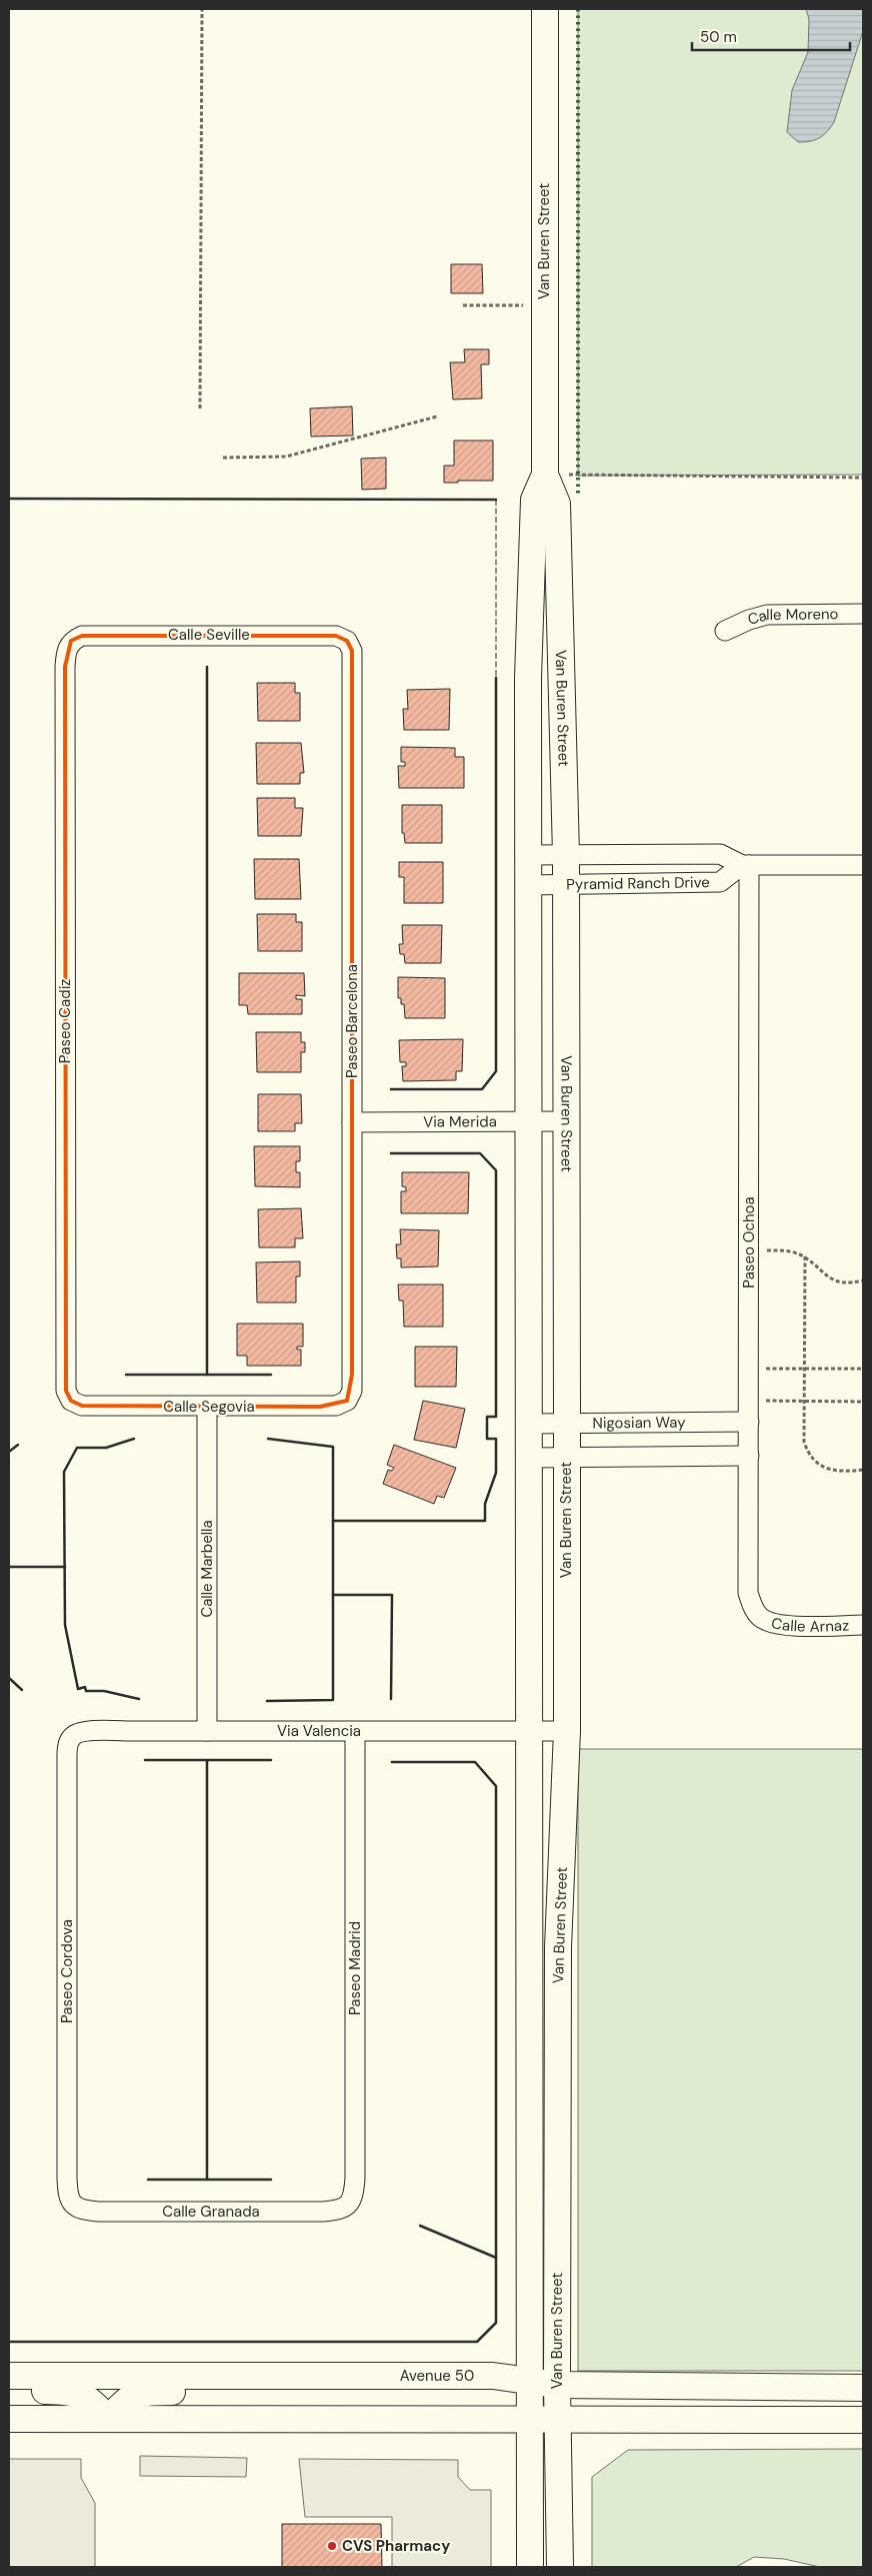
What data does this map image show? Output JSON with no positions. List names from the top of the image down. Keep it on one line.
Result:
{"streets":{"street":["Van Buren Street","Calle Moreno","Calle Seville","Pyramid Ranch Drive","Paseo Cadiz","Paseo Barcelona","Via Merida","Paseo Ochoa","Calle Segovia","Nigosian Way","Calle Marbella","Calle Arnaz","Via Valencia","Paseo Madrid","Paseo Cordova","Calle Granada","Avenue 50"]},"crossings":[["Van Buren Street","Pyramid Ranch Drive"],["Van Buren Street","Via Merida"],["Van Buren Street","Nigosian Way"],["Van Buren Street","Via Valencia"],["Van Buren Street","Avenue 50"],["Calle Seville","Paseo Cadiz"],["Calle Seville","Paseo Barcelona"],["Pyramid Ranch Drive","Paseo Ochoa"],["Paseo Cadiz","Calle Segovia"],["Paseo Barcelona","Via Merida"],["Paseo Barcelona","Calle Segovia"],["Paseo Ochoa","Nigosian Way"],["Paseo Ochoa","Calle Arnaz"],["Calle Segovia","Calle Marbella"],["Calle Marbella","Via Valencia"],["Via Valencia","Paseo Madrid"],["Via Valencia","Paseo Cordova"],["Paseo Madrid","Calle Granada"],["Paseo Cordova","Calle Granada"]],"places":["CVS Pharmacy"],"scale_bar":"50 m"}
